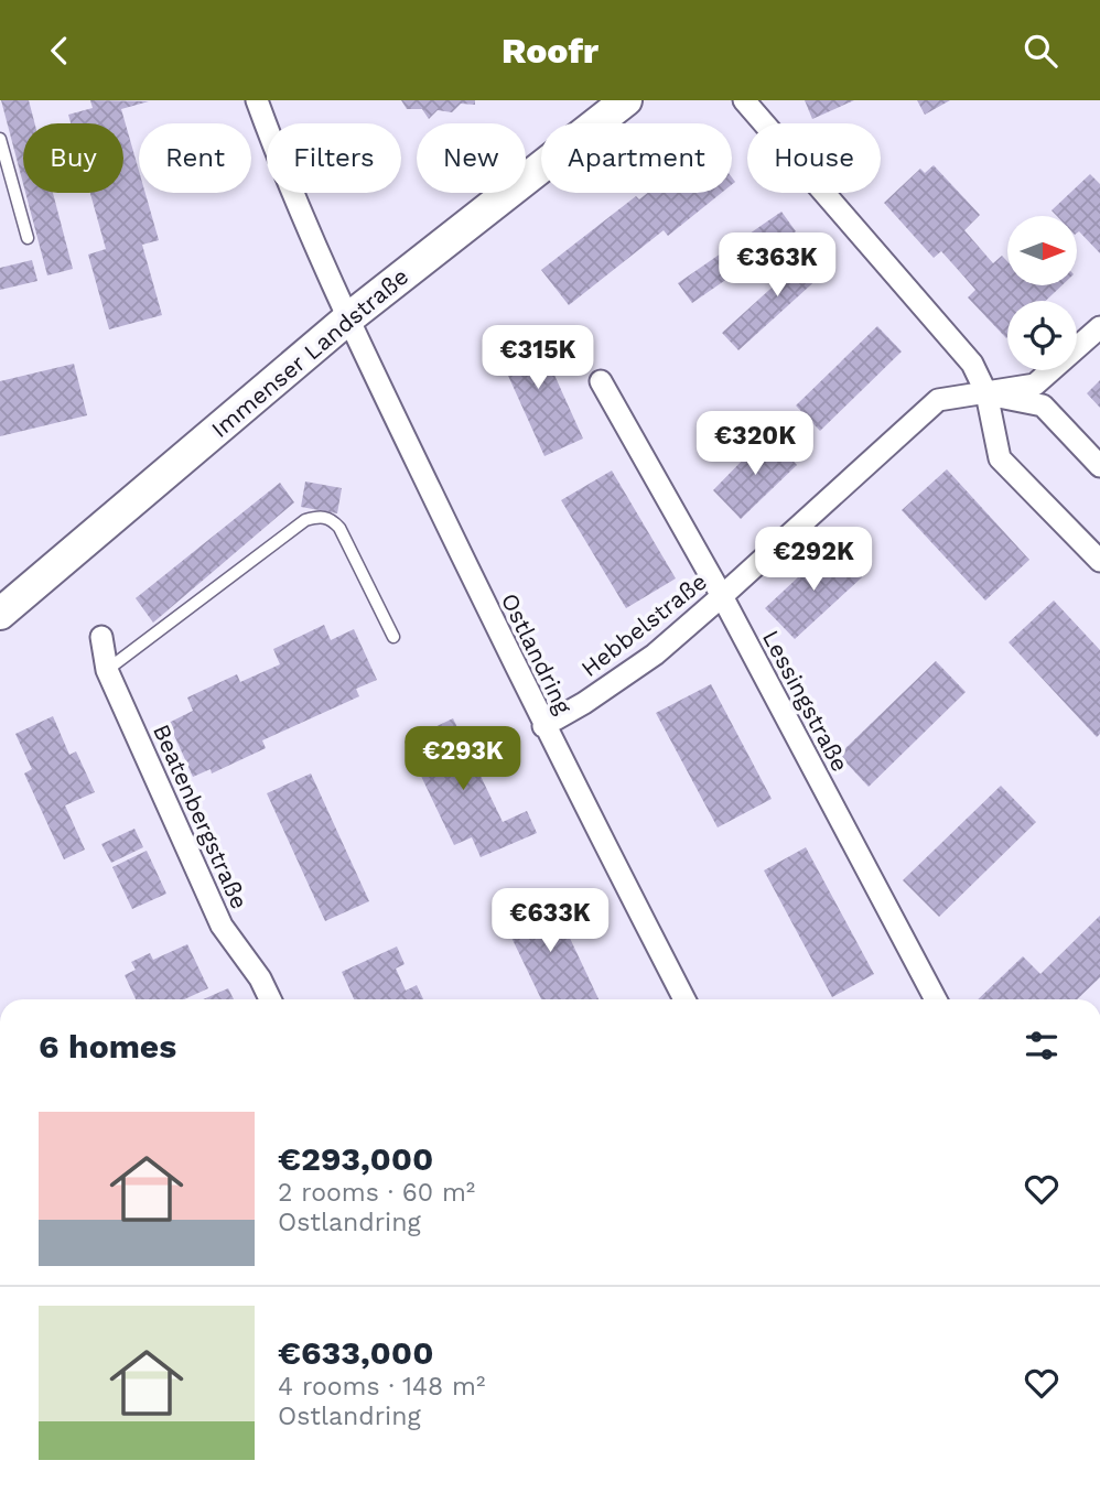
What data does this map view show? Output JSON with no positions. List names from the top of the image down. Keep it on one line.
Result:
{"streets":{"main road":["Immenser Landstraße"],"street":["Hebbelstraße","Ostlandring","Lessingstraße","Beatenbergstraße"]},"crossings":[["Immenser Landstraße","Ostlandring"],["Hebbelstraße","Ostlandring"],["Hebbelstraße","Lessingstraße"]],"north":"right","page":{"header":"Roofr","chip":["Buy","Rent","Filters","New","Apartment","House"],"price":["€363K","€315K","€320K","€292K","€293K","€633K"],"heading":"6 homes","list":[{"name":"€293,000","note":"2 rooms · 60 m² · Ostlandring"},{"name":"€633,000","note":"4 rooms · 148 m² · Ostlandring"}]}}
